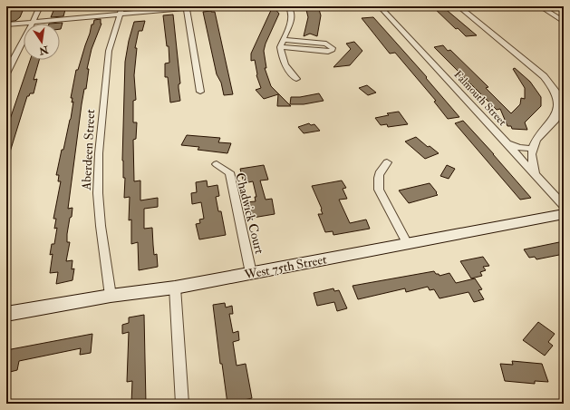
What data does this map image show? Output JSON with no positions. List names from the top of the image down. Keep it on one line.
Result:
{"streets":{"main road":["West 75th Street"],"street":["Falmouth Street","Aberdeen Street","Chadwick Court"]},"crossings":[["Aberdeen Street","West 75th Street"],["Chadwick Court","West 75th Street"]],"north":"bottom"}
